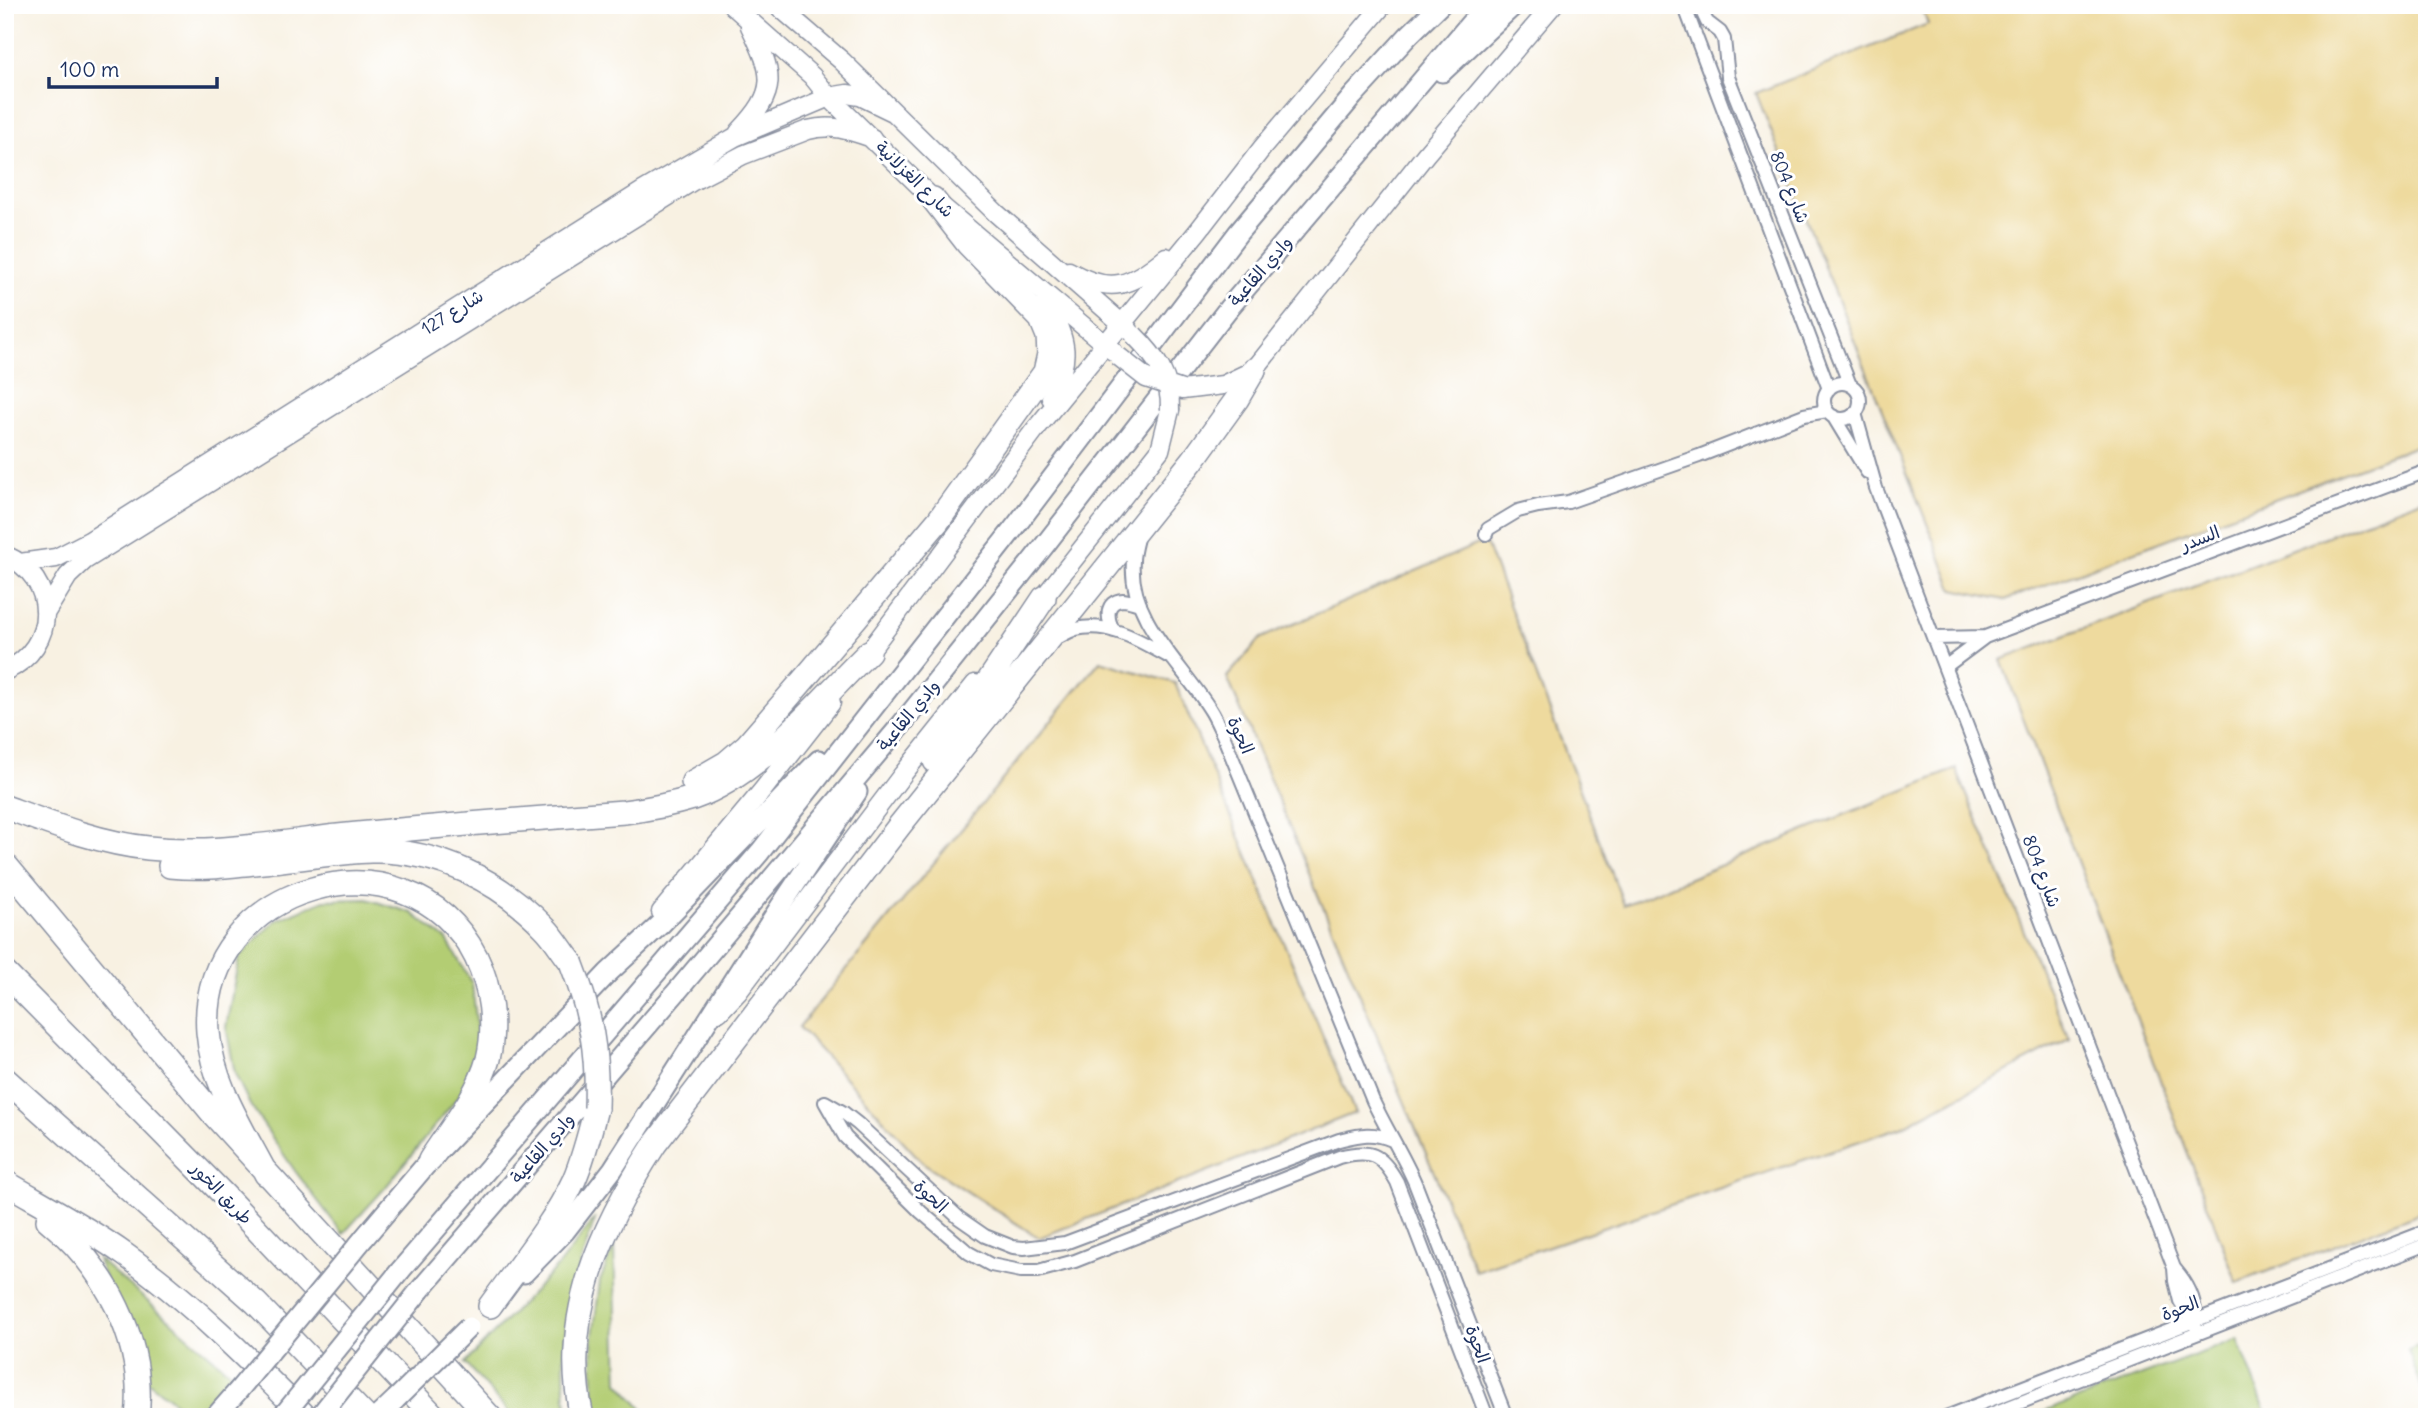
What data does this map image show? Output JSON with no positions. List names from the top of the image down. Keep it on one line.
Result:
{"streets":{"highway":["طريق الخور"],"main road":["وادي القاعية"],"street":["شارع الغزلانية","شارع 804","شارع 127","السدر","الحوة"]},"crossings":[["شارع الغزلانية","شارع 127"],["شارع 804","الحوة"]],"scale_bar":"100 m"}
